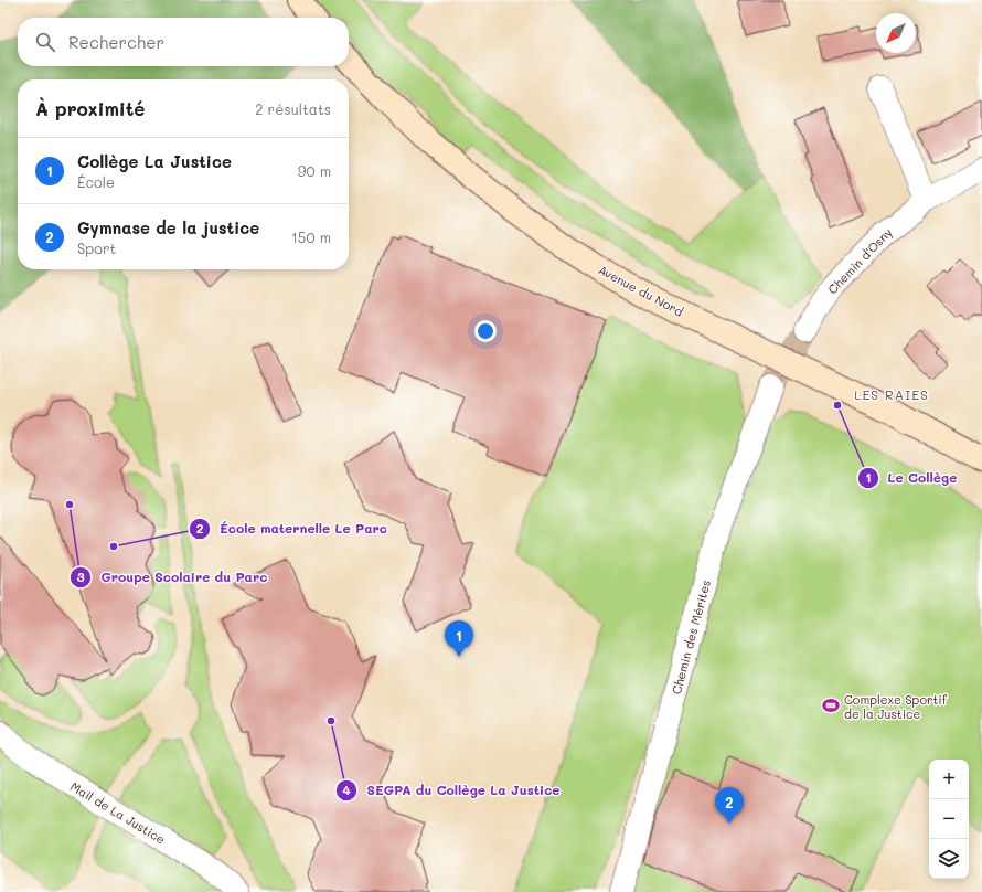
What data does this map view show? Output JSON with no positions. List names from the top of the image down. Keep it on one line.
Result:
{"streets":{"street":["Chemin d'Osny","Avenue du Nord","Chemin des Mérites","Mail de La Justice"]},"districts":["LES RAIES"],"places":{"other":["Le Collège","Groupe Scolaire du Parc","École maternelle Le Parc","SEGPA du Collège La Justice"],"sports":["Complexe Sportif de la Justice"]},"north":"bottom left","page":{"search":"Rechercher","heading":["À proximité","2 résultats"],"list":[{"mark":"1","name":"Collège La Justice","note":"École","value":"90 m"},{"mark":"2","name":"Gymnase de la justice","note":"Sport","value":"150 m"}],"pins":["1","2"],"map_buttons":["+","−"]}}
